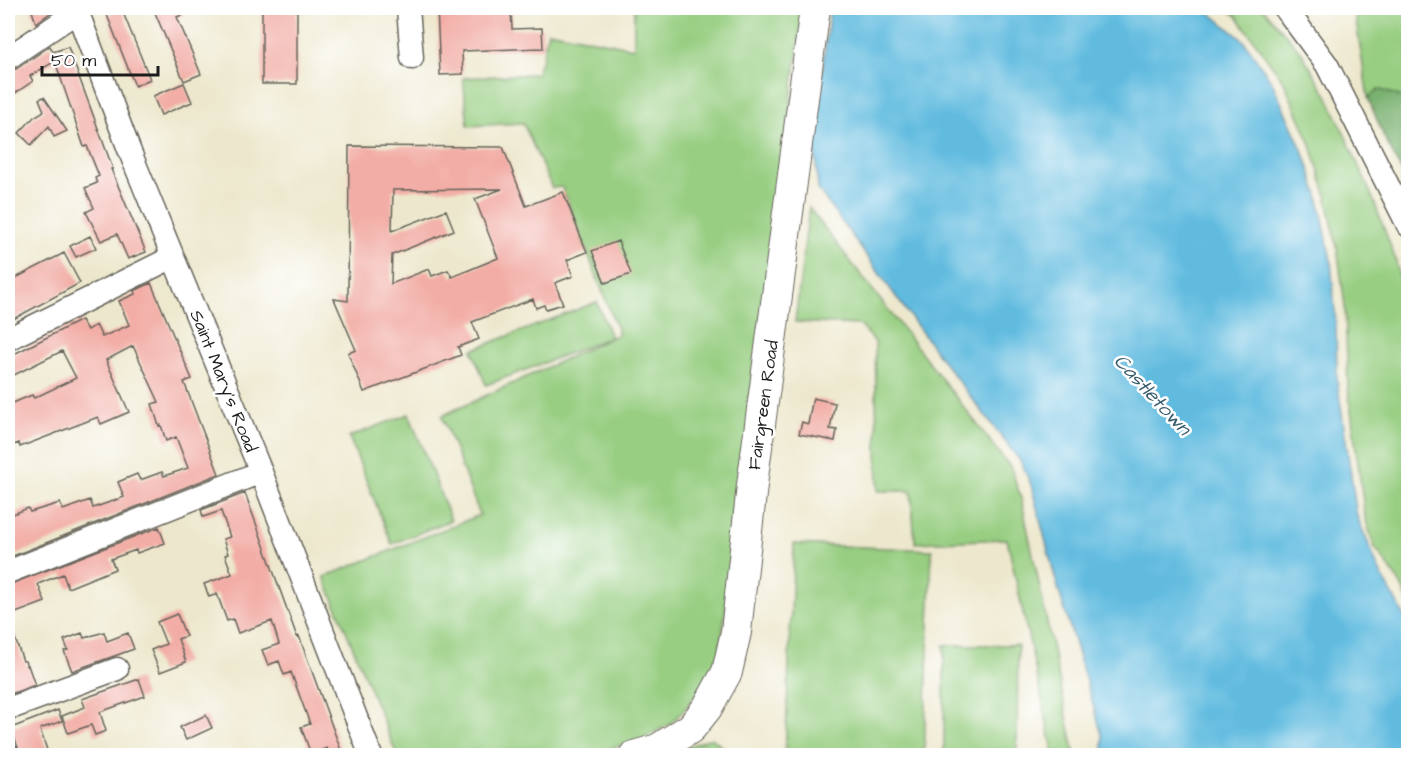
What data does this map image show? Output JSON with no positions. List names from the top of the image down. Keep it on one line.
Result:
{"streets":{"main road":["Fairgreen Road"],"street":["Saint Mary's Road"]},"water":["Castletown"],"scale_bar":"50 m"}
